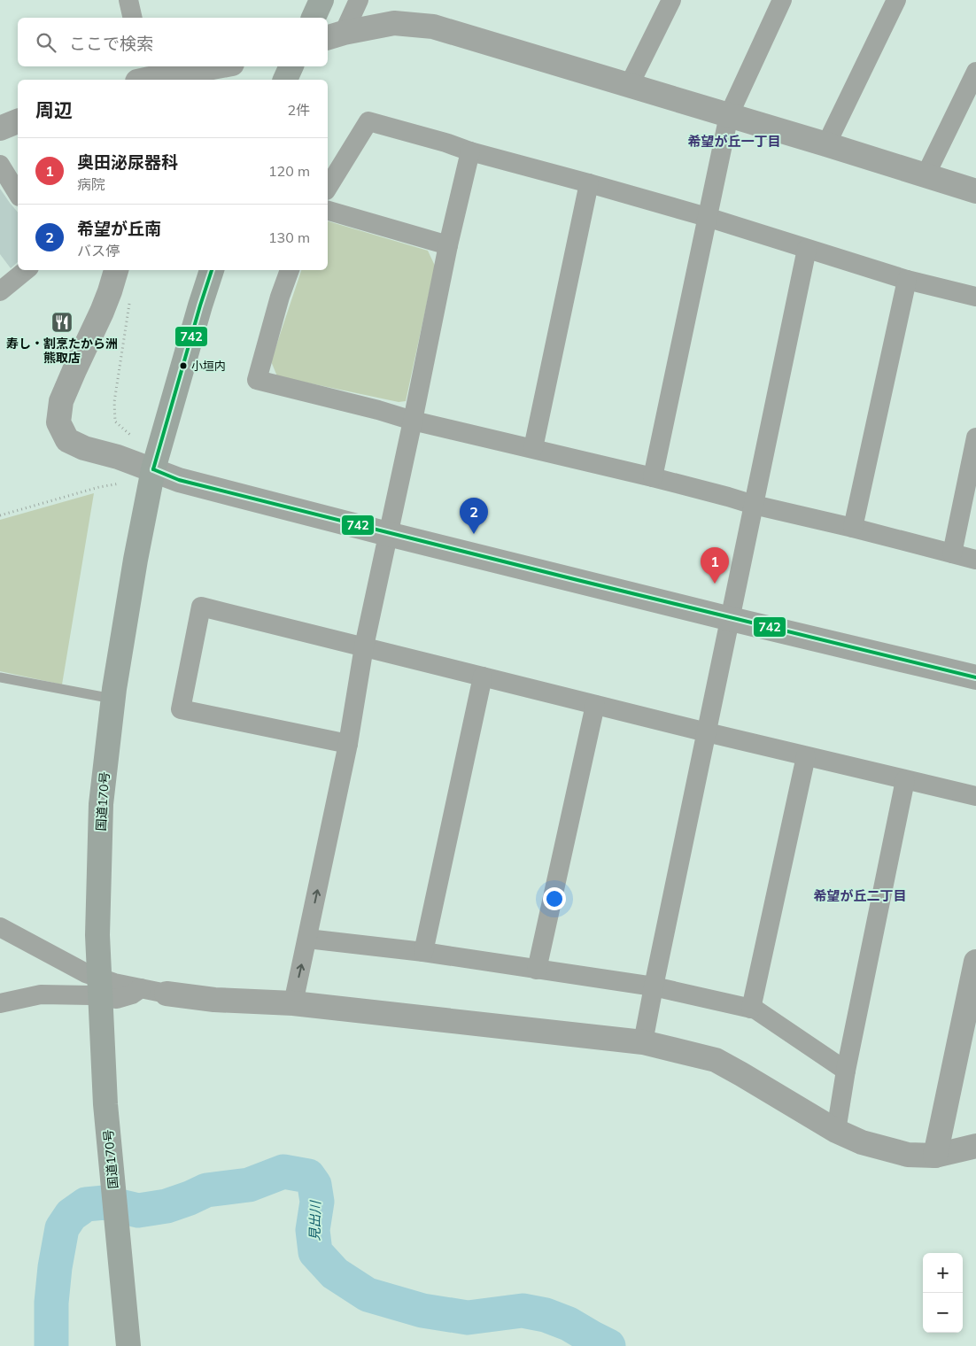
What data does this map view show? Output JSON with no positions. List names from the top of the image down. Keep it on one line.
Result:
{"streets":{"highway":["国道170号"]},"districts":["希望が丘一丁目","希望が丘二丁目"],"water":["見出川"],"places":{"restaurant":["寿し・割烹たから洲 熊取店"],"other":["小垣内"]},"lines":["transit line 742"],"page":{"search":"ここで検索","heading":["周辺","2件"],"list":[{"mark":"1","name":"奥田泌尿器科","note":"病院","value":"120 m"},{"mark":"2","name":"希望が丘南","note":"バス停","value":"130 m"}],"pins":["2","1"],"map_buttons":["+","−"]}}
